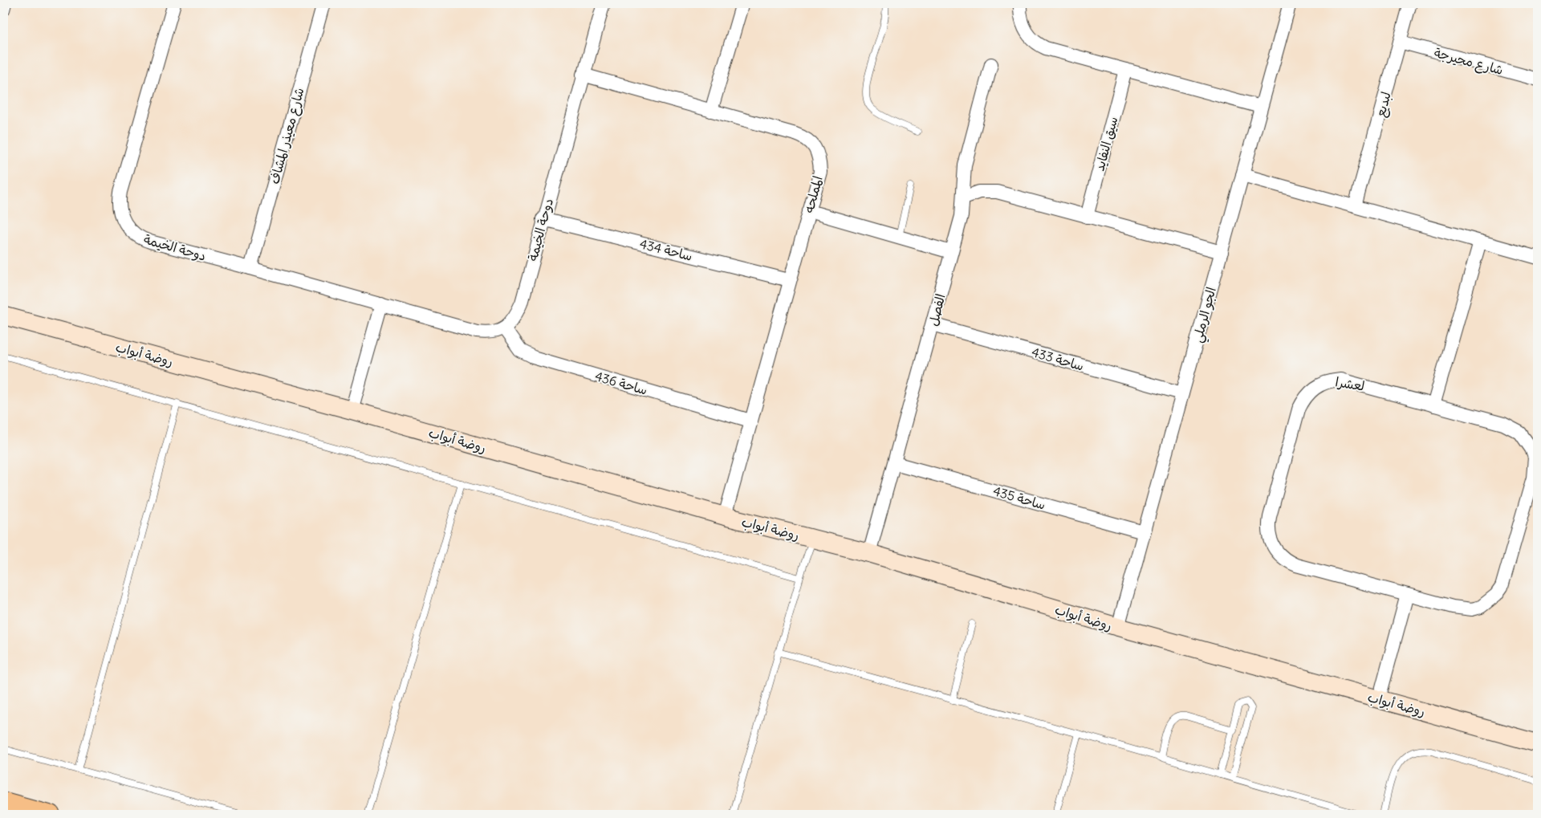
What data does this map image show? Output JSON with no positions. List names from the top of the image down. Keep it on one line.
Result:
{"streets":{"street":["شارع محيرجة","لبديع","شارع معيذر المشاف","سيق النفايد","المملحه","دوحة الخيمة","ساحة 434","الفصل","الجو الرملي","روضة أبواب","ساحة 433","ساحة 436","لعشرا","ساحة 435"]},"crossings":[["شارع محيرجة","لبديع"],["شارع معيذر المشاف","دوحة الخيمة"],["المملحه","دوحة الخيمة"],["المملحه","ساحة 434"],["المملحه","روضة أبواب"],["المملحه","ساحة 436"],["دوحة الخيمة","ساحة 434"],["دوحة الخيمة","ساحة 436"],["الفصل","روضة أبواب"],["الفصل","ساحة 433"],["الفصل","ساحة 435"],["الجو الرملي","روضة أبواب"],["الجو الرملي","ساحة 433"],["الجو الرملي","ساحة 435"]]}
